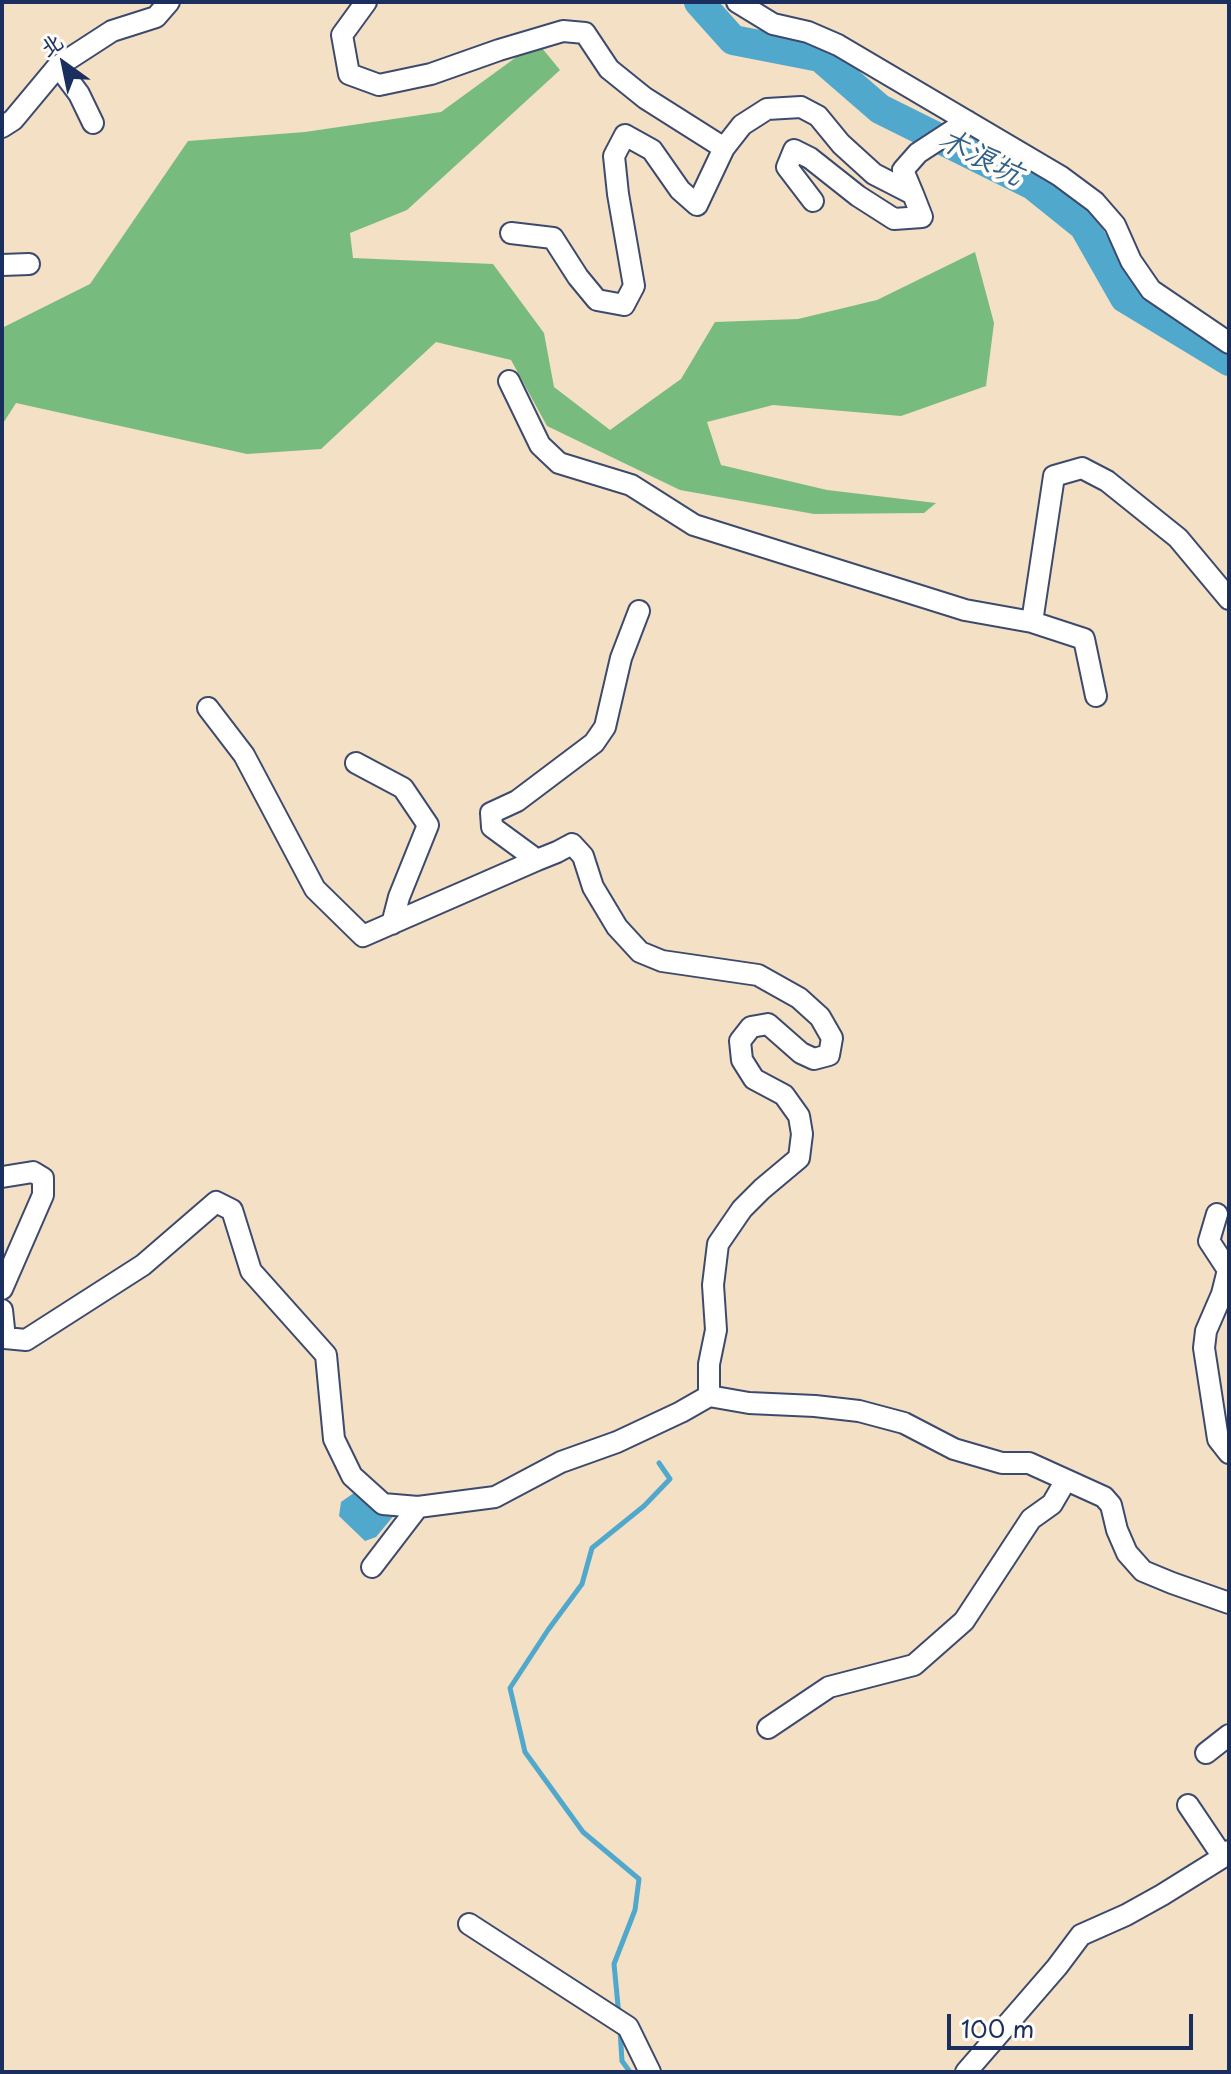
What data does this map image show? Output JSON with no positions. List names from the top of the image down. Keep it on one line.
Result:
{"water":["木浪坑"],"scale_bar":"100 m","north":"top left"}
